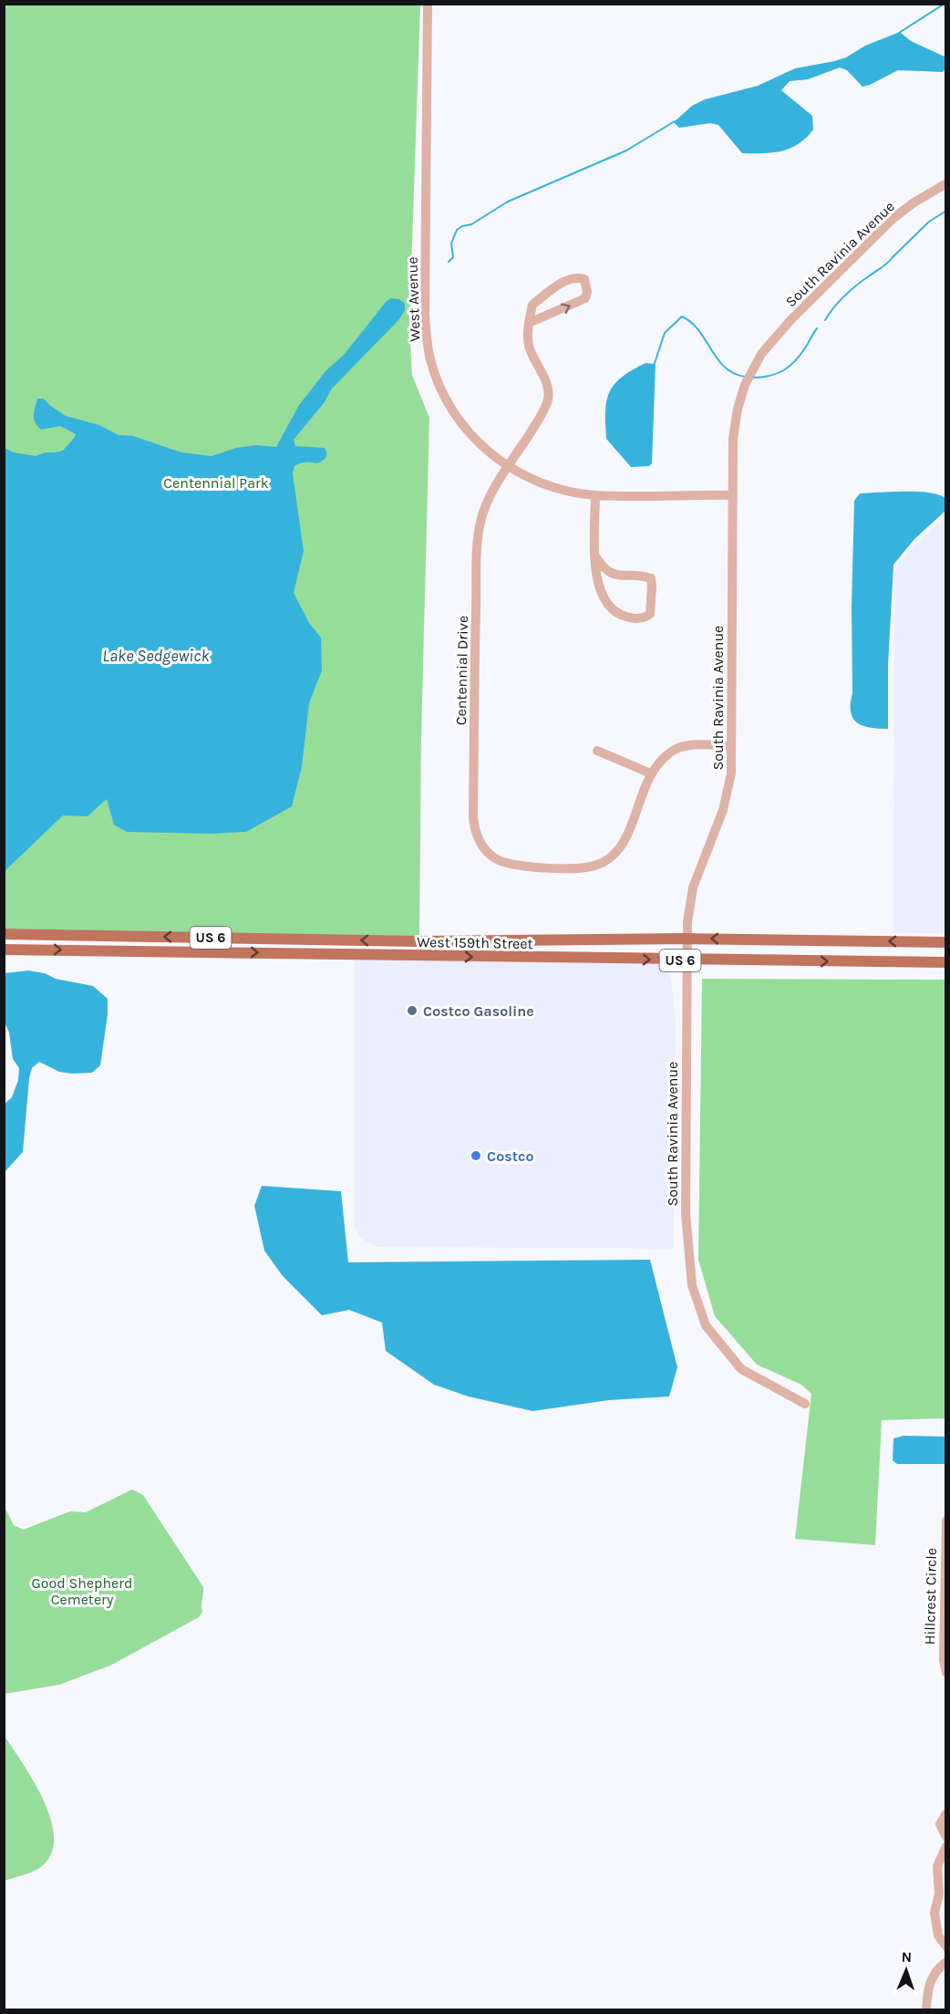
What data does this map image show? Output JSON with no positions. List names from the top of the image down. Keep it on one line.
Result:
{"streets":{"main road":["US 6","West 159th Street"],"street":["South Ravinia Avenue","West Avenue","Centennial Drive","Hillcrest Circle"]},"crossings":[["South Ravinia Avenue","West Avenue"],["South Ravinia Avenue","West 159th Street"],["West Avenue","Centennial Drive"]],"water":["Lake Sedgewick"],"parks":["Centennial Park","Good Shepherd Cemetery"],"places":["Costco Gasoline","Costco"],"north":"top"}
